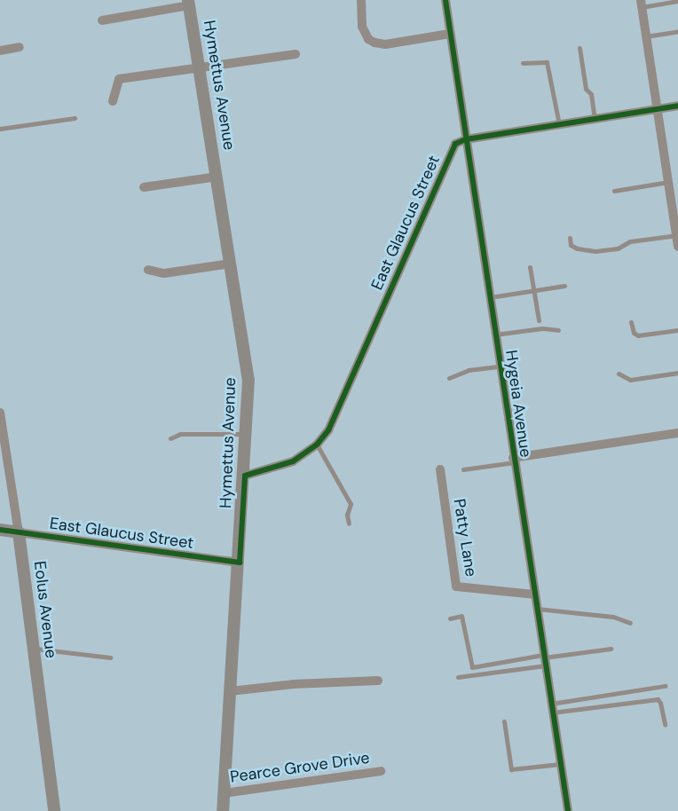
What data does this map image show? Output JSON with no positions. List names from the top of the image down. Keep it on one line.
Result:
{"streets":{"street":["Hymettus Avenue","East Glaucus Street","Hygeia Avenue","Patty Lane","Eolus Avenue","Pearce Grove Drive"]},"crossings":[["Hymettus Avenue","East Glaucus Street"],["Hymettus Avenue","Pearce Grove Drive"],["East Glaucus Street","Hygeia Avenue"],["East Glaucus Street","Eolus Avenue"],["Hygeia Avenue","Patty Lane"]]}
